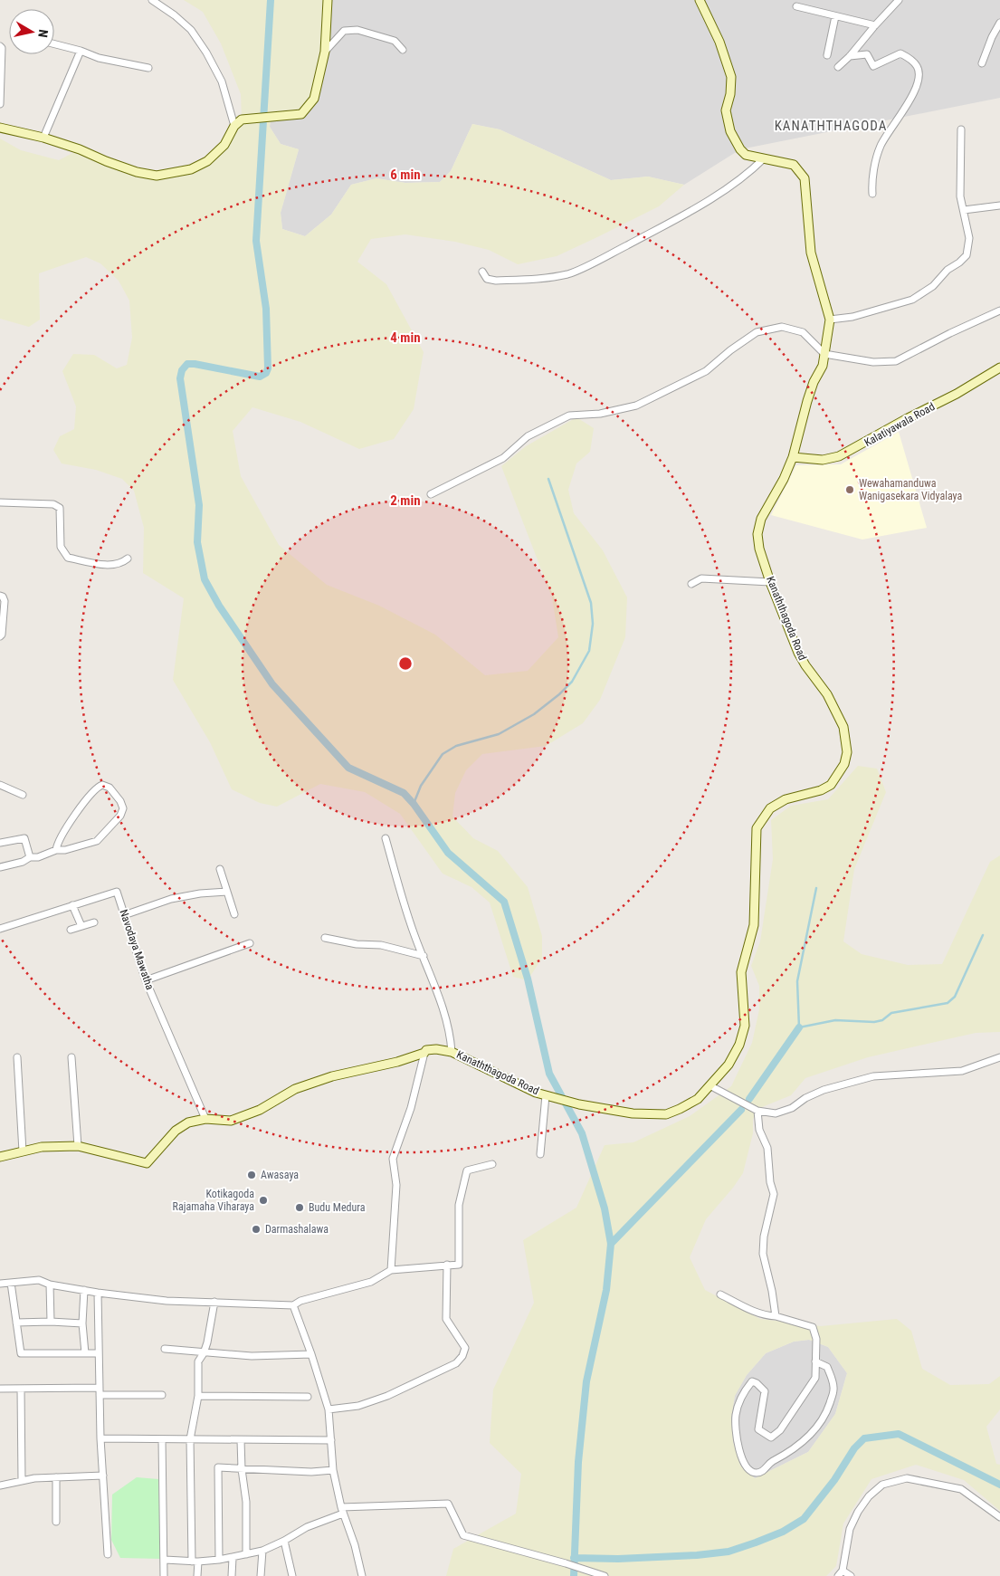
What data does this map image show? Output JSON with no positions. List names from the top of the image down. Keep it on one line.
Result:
{"streets":{"street":["Kalatiyawala Road","Kanaththagoda Road","Navodaya Mawatha"]},"crossings":[["Kalatiyawala Road","Kanaththagoda Road"],["Kanaththagoda Road","Navodaya Mawatha"]],"districts":["KANATHTHAGODA"],"places":["Wewahamanduwa Wanigasekara Vidyalaya","Awasaya","Kotikagoda Rajamaha Viharaya","Budu Medura","Darmashalawa"],"north":"right","rings":["6 min","4 min","2 min"]}
